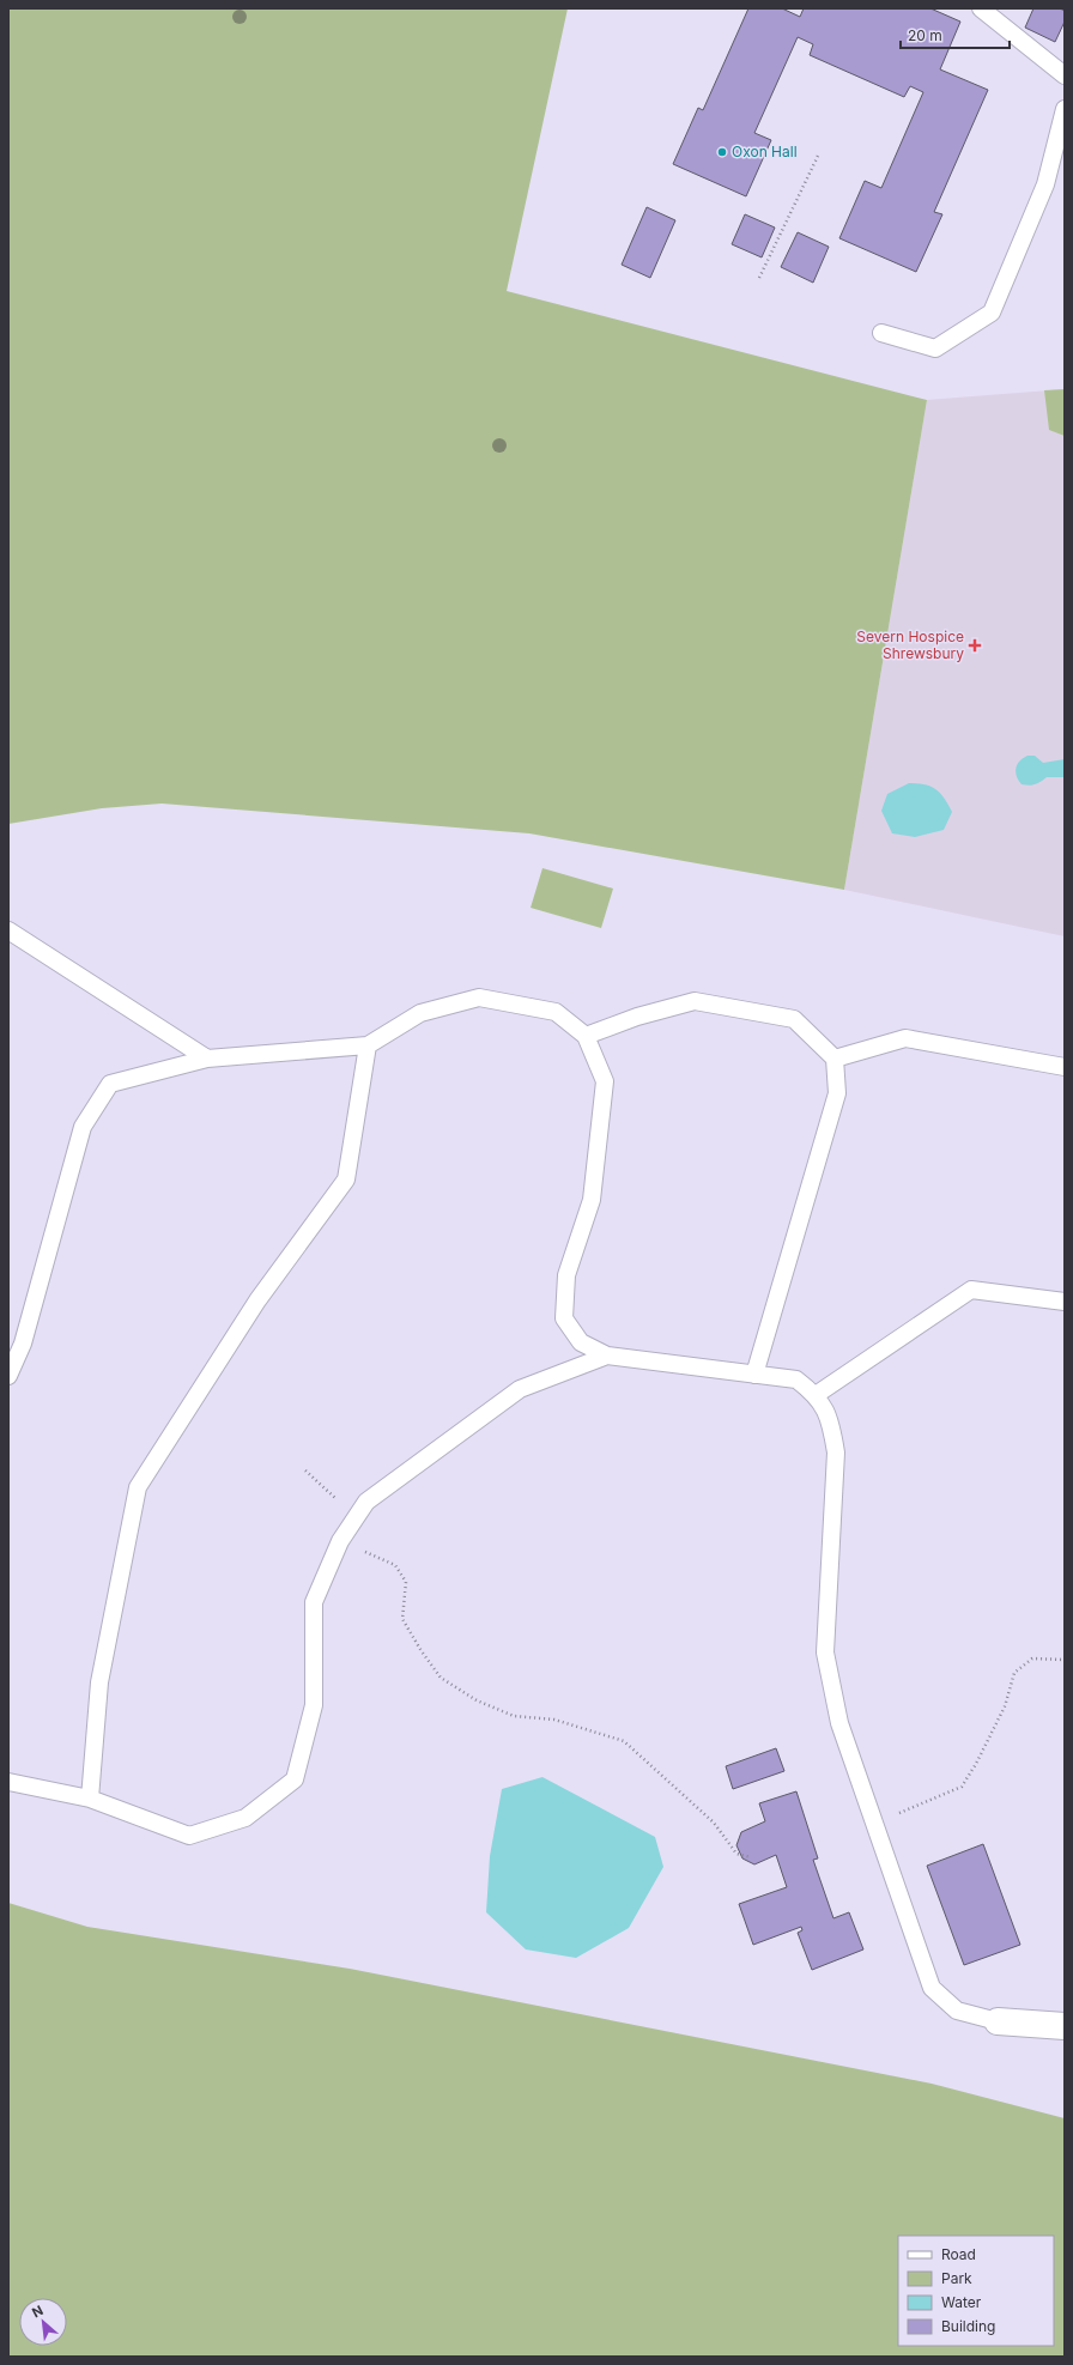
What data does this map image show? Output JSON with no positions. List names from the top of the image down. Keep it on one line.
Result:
{"places":{"other":["Oxon Hall"],"health":["Severn Hospice Shrewsbury"]},"legend":["Road","Park","Water","Building"],"scale_bar":"20 m","north":"top left"}
